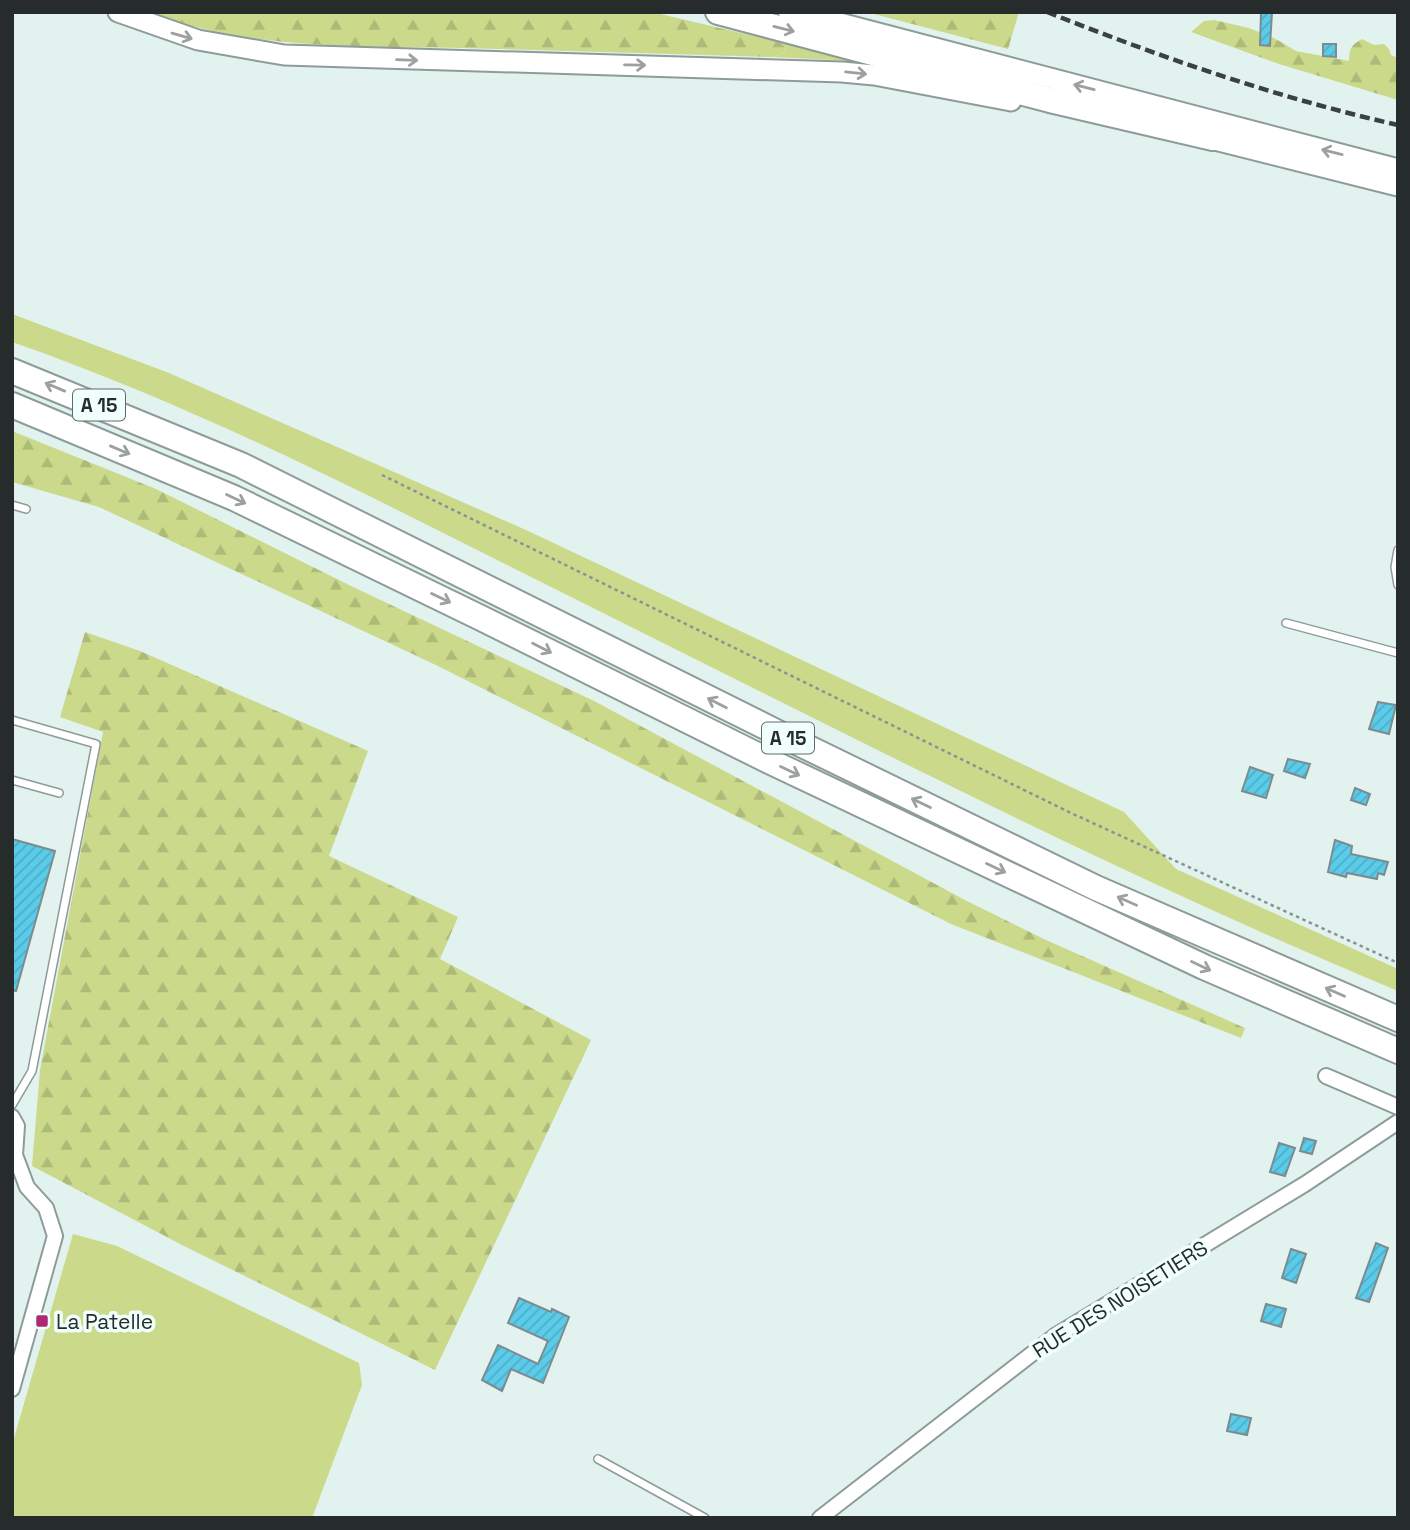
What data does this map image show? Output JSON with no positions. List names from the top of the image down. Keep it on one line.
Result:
{"streets":{"highway":["A 15"],"street":["RUE DES NOISETIERS"]},"places":{"transit":["La Patelle"]}}
